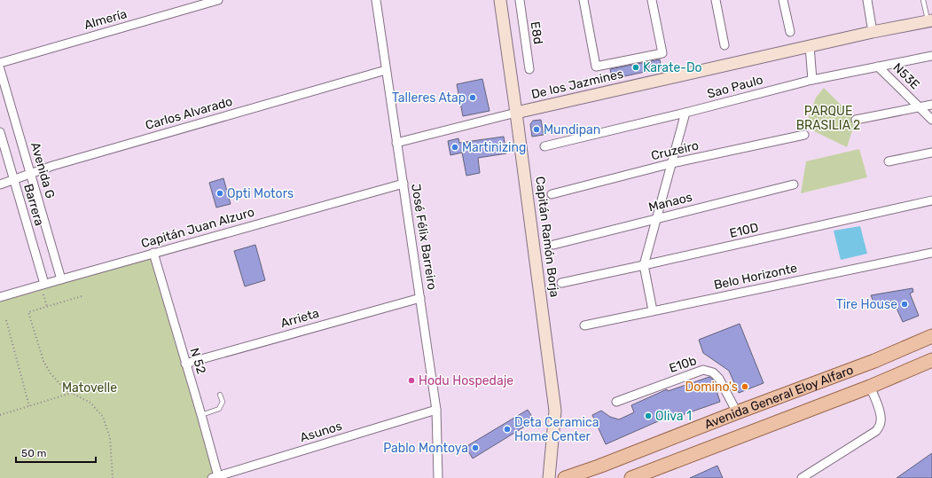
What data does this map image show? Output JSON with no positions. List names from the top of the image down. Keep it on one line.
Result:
{"streets":{"main road":["Avenida General Eloy Alfaro"],"street":["Almería","E8d","N53E","De los Jazmines","Sao Paulo","Carlos Alvarado","Cruzeiro","Avenida G","Manaos","Barrera","Capitán Juan Alzuro","E10D","José Félix Barreiro","Capitán Ramón Borja","Belo Horizonte","Arrieta","N 52","E10b","Asunos"]},"crossings":[["N53E","Sao Paulo"],["De los Jazmines","José Félix Barreiro"],["De los Jazmines","Capitán Ramón Borja"],["Carlos Alvarado","Avenida G"],["Carlos Alvarado","Barrera"],["Carlos Alvarado","José Félix Barreiro"],["Avenida G","Capitán Juan Alzuro"],["Barrera","Capitán Juan Alzuro"],["Capitán Juan Alzuro","José Félix Barreiro"],["Capitán Juan Alzuro","N 52"],["José Félix Barreiro","Arrieta"],["José Félix Barreiro","Asunos"],["Arrieta","N 52"],["N 52","Asunos"],["E10b","Avenida General Eloy Alfaro"]],"parks":["PARQUE BRASILIA 2","Matovelle"],"places":["Karate-Do","Talleres Atap","Mundipan","Martinizing","Opti Motors","Tire House","Hodu Hospedaje","Domino's","Oliva 1","Deta Ceramica Home Center","Pablo Montoya"],"scale_bar":"50 m"}
